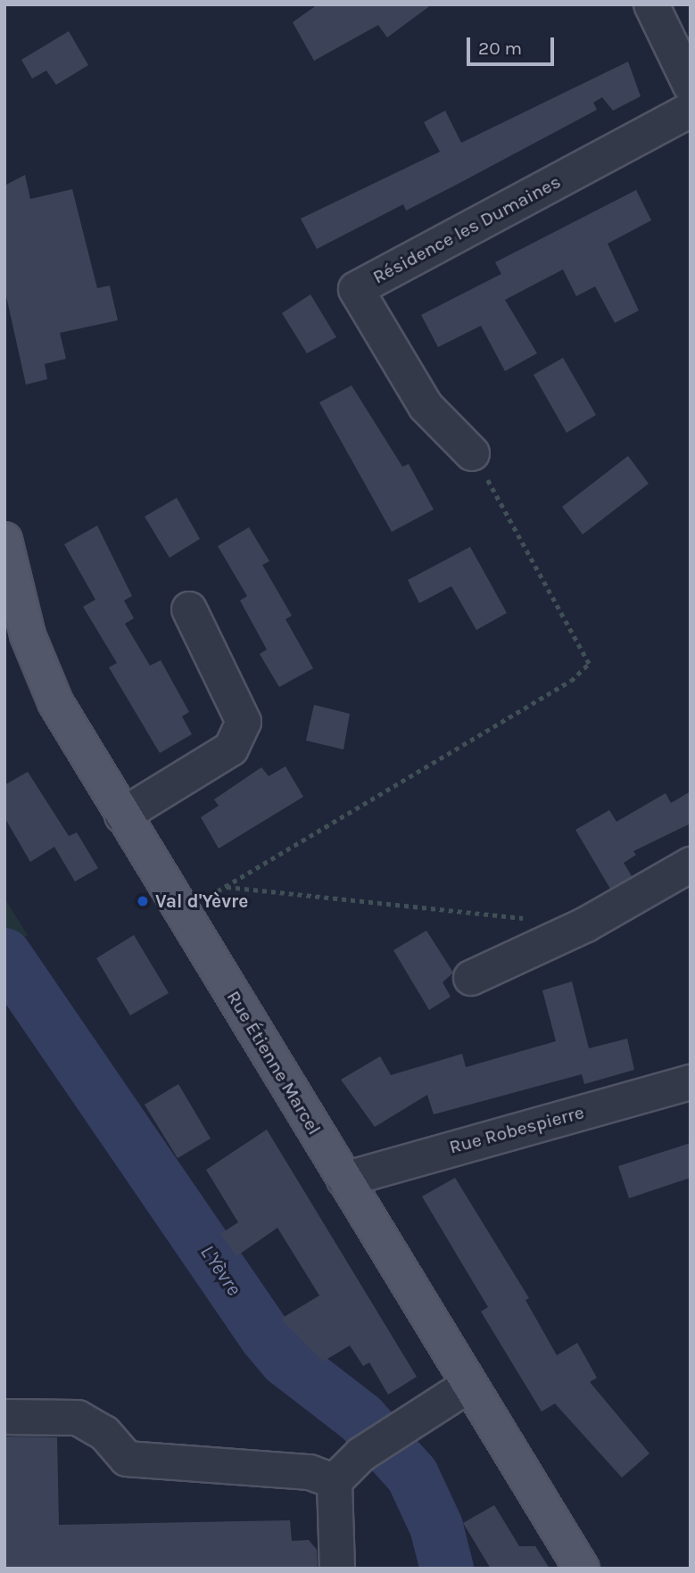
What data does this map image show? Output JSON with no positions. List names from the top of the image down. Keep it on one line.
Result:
{"streets":{"main road":["Rue Étienne Marcel"],"street":["Résidence les Dumaines","Rue Robespierre"]},"crossings":[["Rue Étienne Marcel","Rue Robespierre"]],"water":["L'Yèvre"],"places":["Val d'Yèvre"],"scale_bar":"20 m"}
